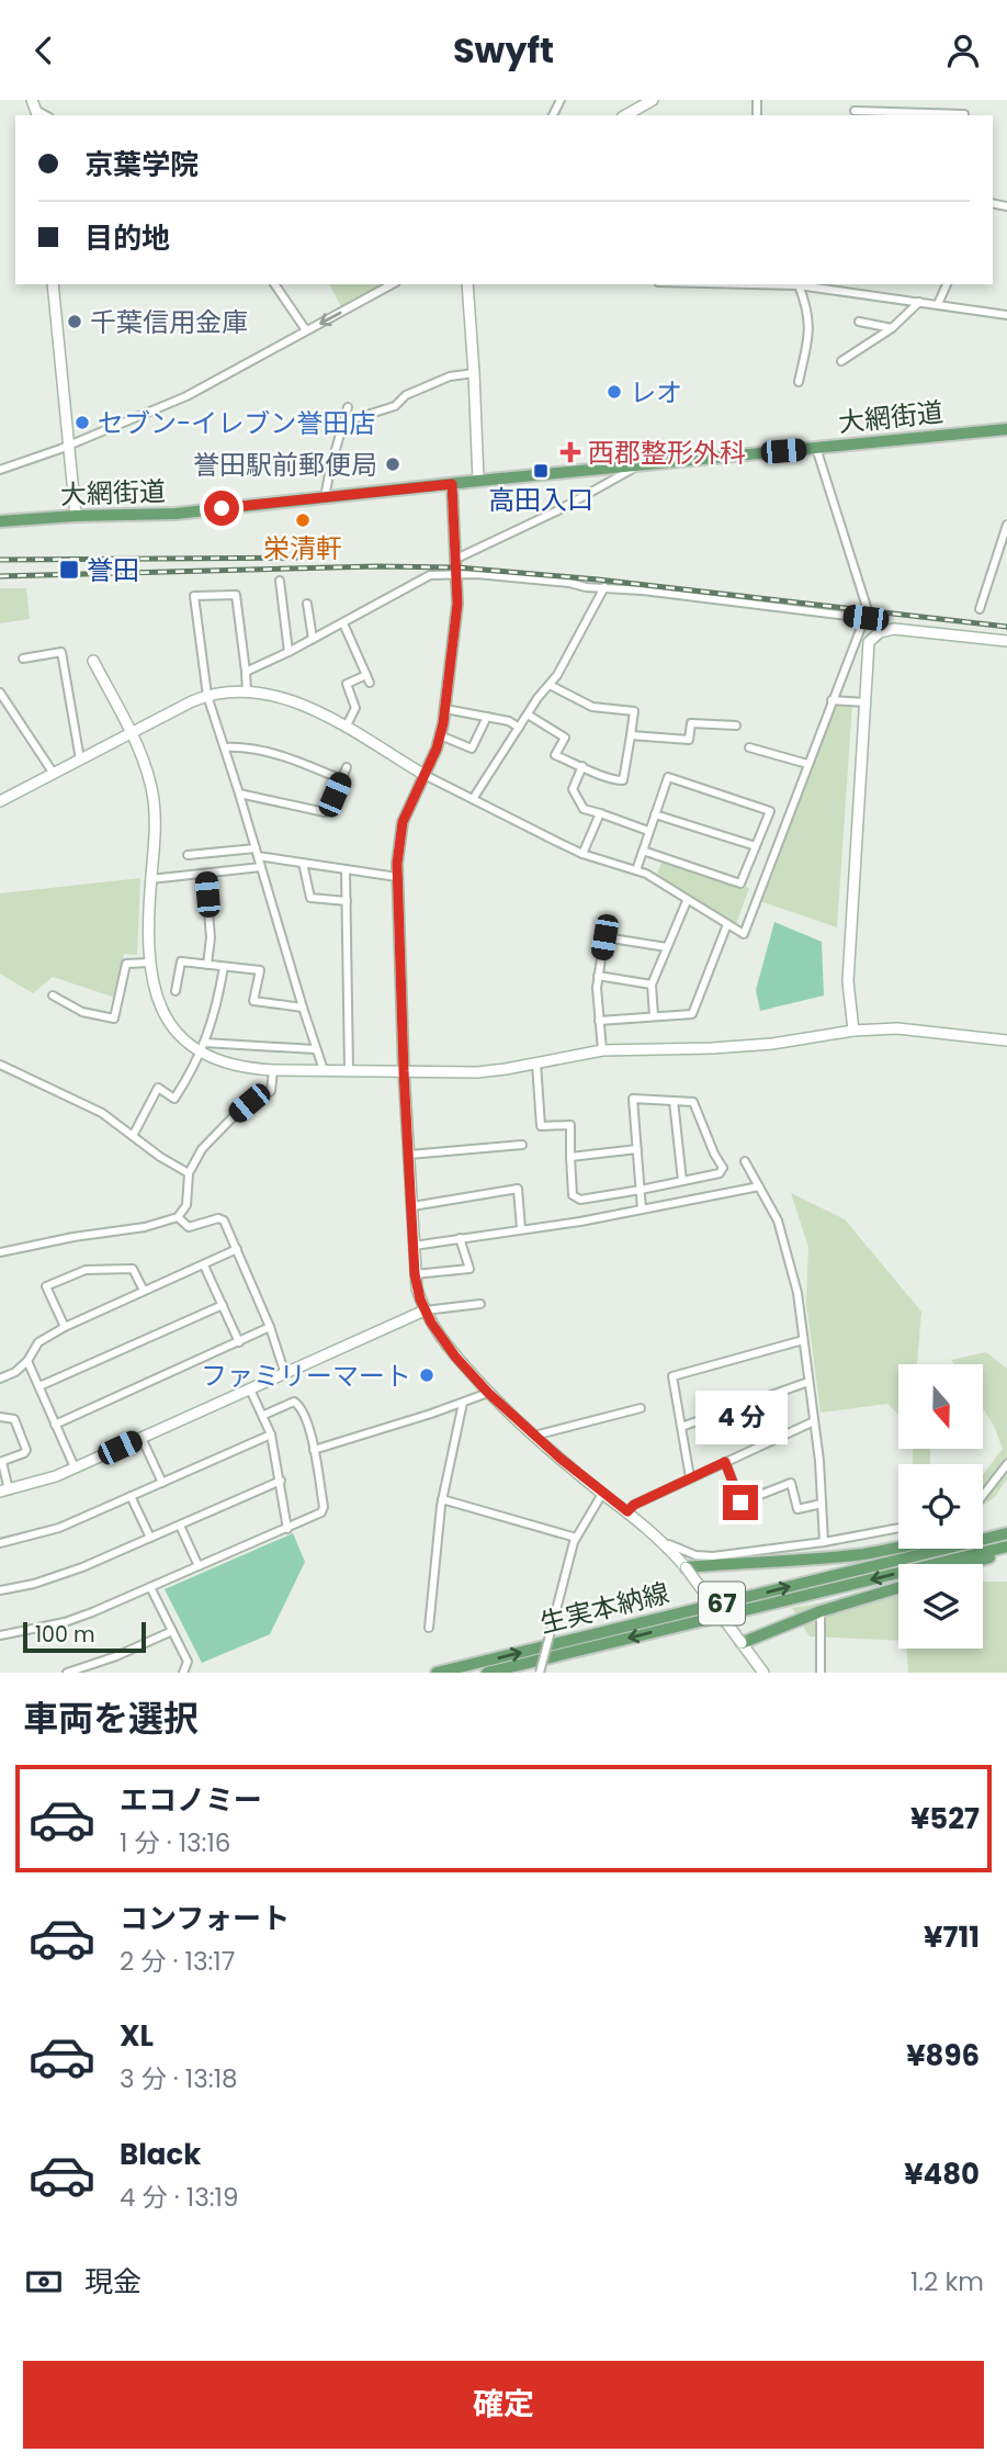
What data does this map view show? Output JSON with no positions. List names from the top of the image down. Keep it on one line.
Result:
{"streets":{"main road":["大網街道","67","生実本納線"]},"crossings":[["67","生実本納線"]],"places":{"other":["千葉信用金庫","レオ","セブン-イレブン誉田店","誉田駅前郵便局","栄清軒","ファミリーマート"],"health":["西郡整形外科"],"transit":["高田入口","誉田"]},"scale_bar":"100 m","north":"bottom","page":{"header":"Swyft","banner":["京葉学院","目的地"],"bubble":"4 分","scale":"100 m","heading":"車両を選択","list":[{"name":"エコノミー","note":"1 分 · 13:16","value":"¥527"},{"name":"コンフォート","note":"2 分 · 13:17","value":"¥711"},{"name":"XL","note":"3 分 · 13:18","value":"¥896"},{"name":"Black","note":"4 分 · 13:19","value":"¥480"}],"pay":["現金","1.2 km"],"buttons":"確定"}}
